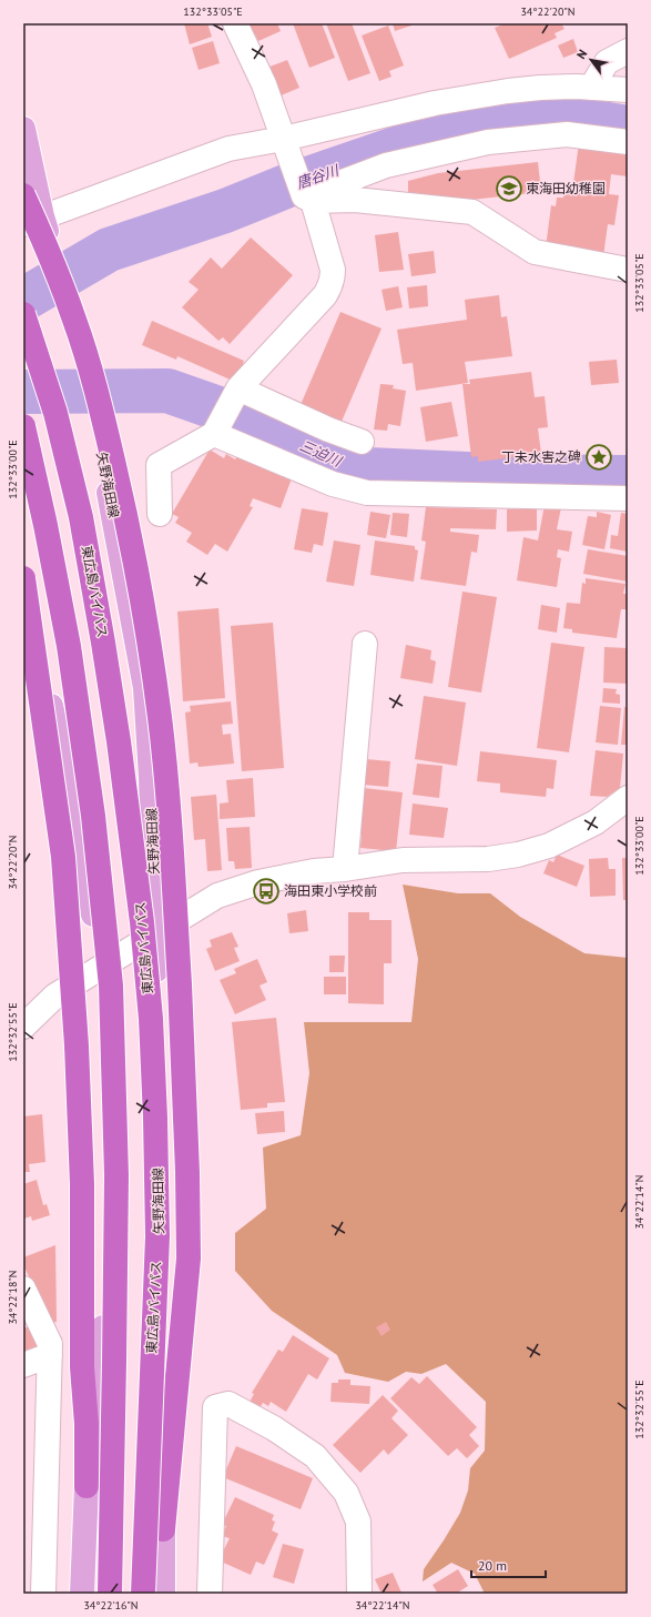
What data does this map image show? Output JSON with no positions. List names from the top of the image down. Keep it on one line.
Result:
{"streets":{"highway":["東広島バイパス"],"main road":["矢野海田線"]},"water":["唐谷川","三迫川"],"places":{"school or university":["東海田幼稚園"],"place":["丁未水害之碑"],"bus stop":["海田東小学校前"]},"scale_bar":"20 m","north":"top left","coordinates":["132°33'05\"E","34°22'20\"N","132°33'00\"E","132°32'55\"E","34°22'14\"N","34°22'18\"N","34°22'16\"N"]}
